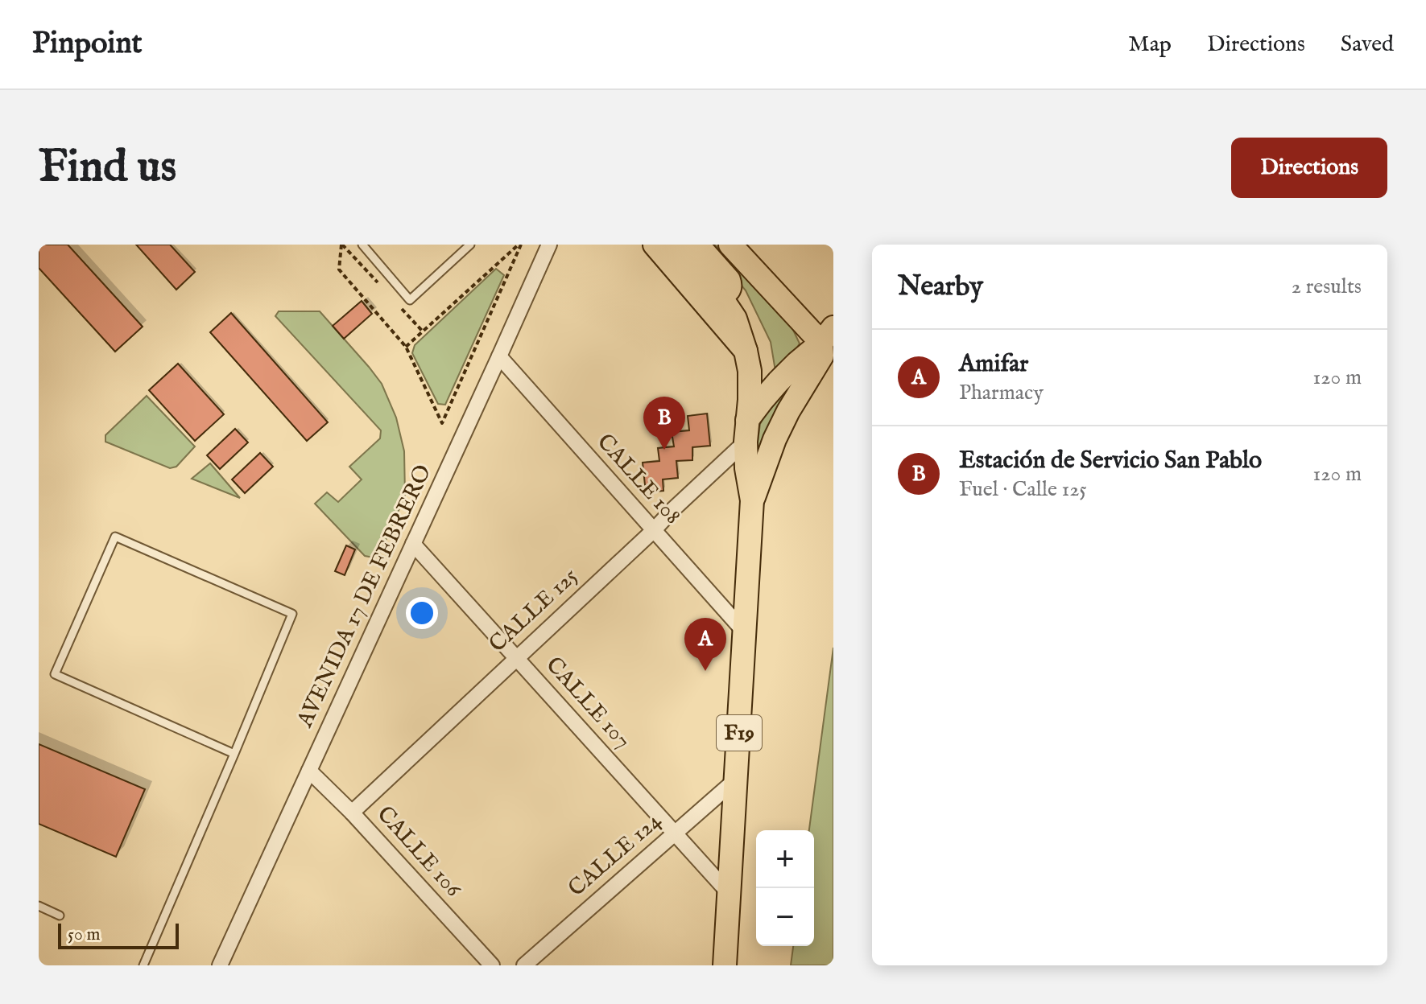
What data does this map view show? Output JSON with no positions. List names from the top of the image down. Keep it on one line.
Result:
{"streets":{"main road":["F19"],"street":["CALLE 108","AVENIDA 17 DE FEBRERO","CALLE 125","CALLE 107","CALLE 106","CALLE 124"]},"crossings":[["CALLE 108","AVENIDA 17 DE FEBRERO"],["CALLE 108","CALLE 125"],["CALLE 108","F19"],["AVENIDA 17 DE FEBRERO","CALLE 107"],["AVENIDA 17 DE FEBRERO","CALLE 106"],["CALLE 125","CALLE 107"],["CALLE 125","F19"],["CALLE 125","CALLE 106"],["CALLE 107","F19"],["CALLE 107","CALLE 124"],["F19","CALLE 124"]],"scale_bar":"50 m","page":{"header":"Pinpoint","nav":["Map","Directions","Saved"],"buttons":"Directions","title":"Find us","heading":["Nearby","2 results"],"list":[{"mark":"A","name":"Amifar","note":"Pharmacy","value":"120 m"},{"mark":"B","name":"Estación de Servicio San Pablo","note":"Fuel · Calle 125","value":"120 m"}],"pins":["B","A"],"map_buttons":["+","−"],"scale":"50 m"}}
